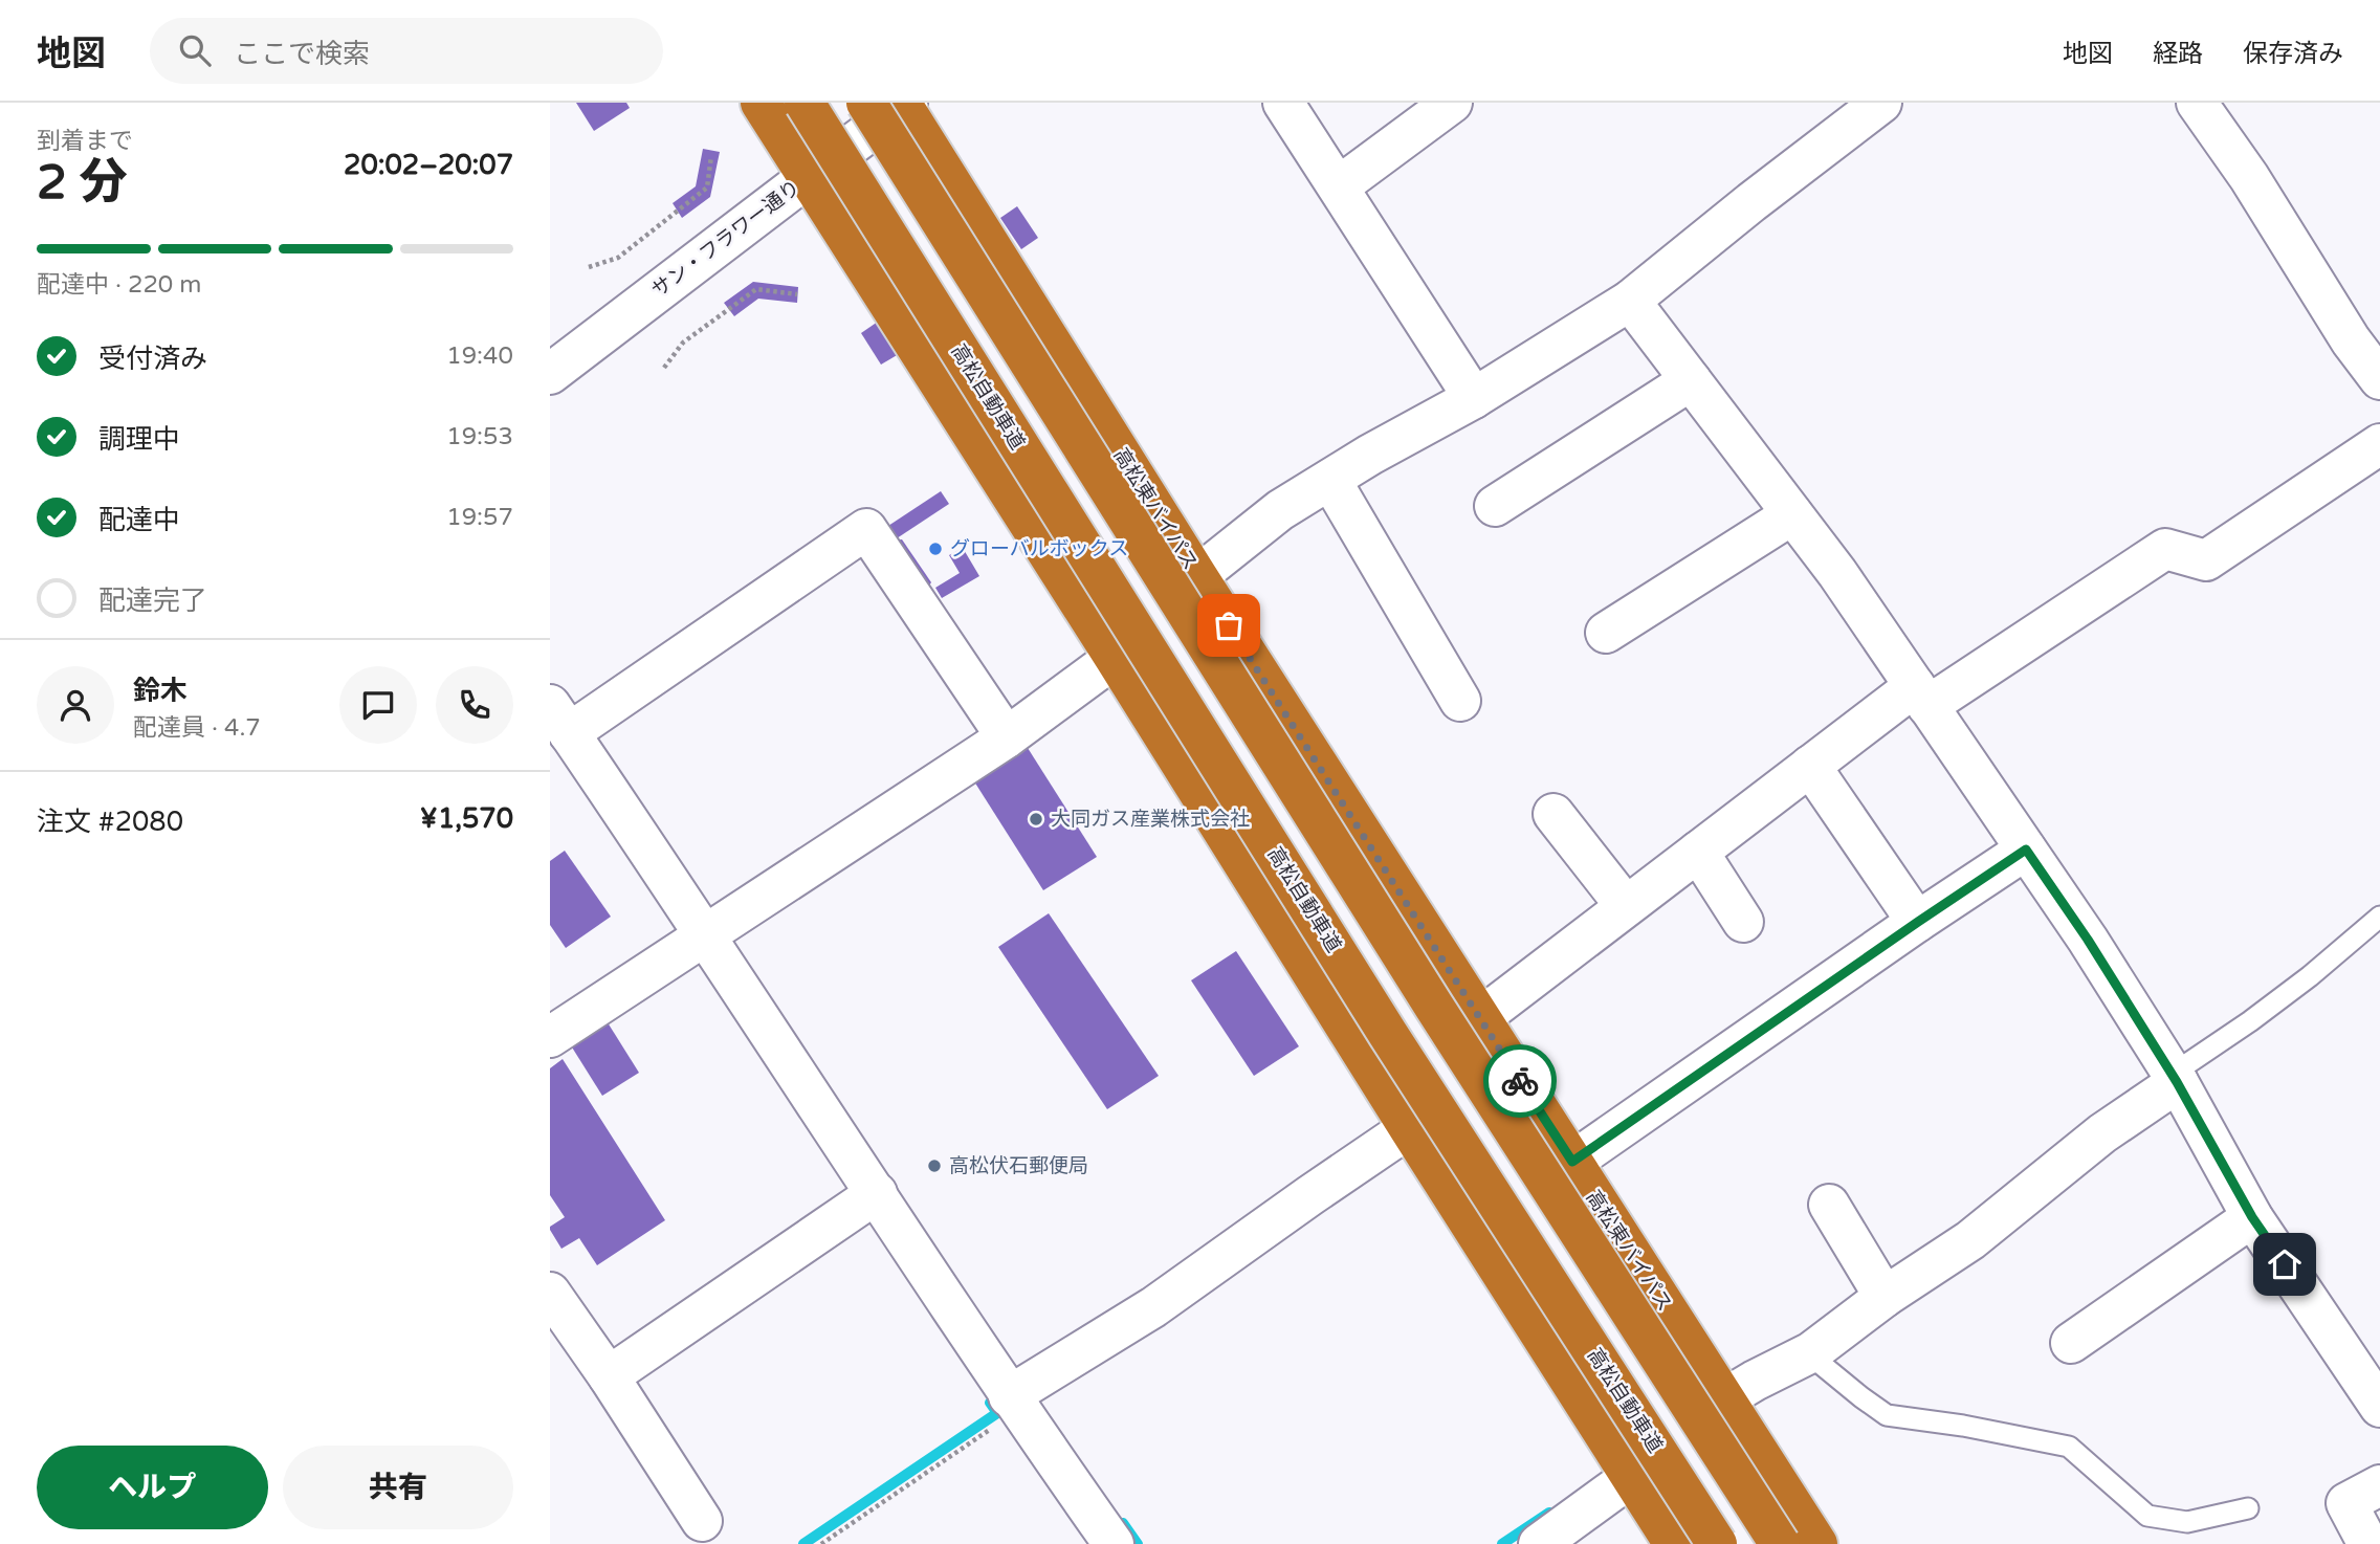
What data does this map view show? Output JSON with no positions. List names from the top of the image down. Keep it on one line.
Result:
{"streets":{"highway":["高松自動車道","高松東バイパス"],"street":["サン・フラワー通り"]},"crossings":[["サン・フラワー通り","高松東バイパス"]],"places":["グローバルボックス","大同ガス産業株式会社","高松伏石郵便局"],"page":{"header":"地図","search":"ここで検索","nav":["地図","経路","保存済み"],"heading":["2 分","到着まで","20:02–20:07"],"panel":["鈴木","配達員 · 4.7","注文 #2080","¥1,570"],"bar":"配達中 · 220 m","list":[["受付済み","19:40"],["調理中","19:53"],["配達中","19:57"],"配達完了"],"buttons":["ヘルプ","共有"]}}
